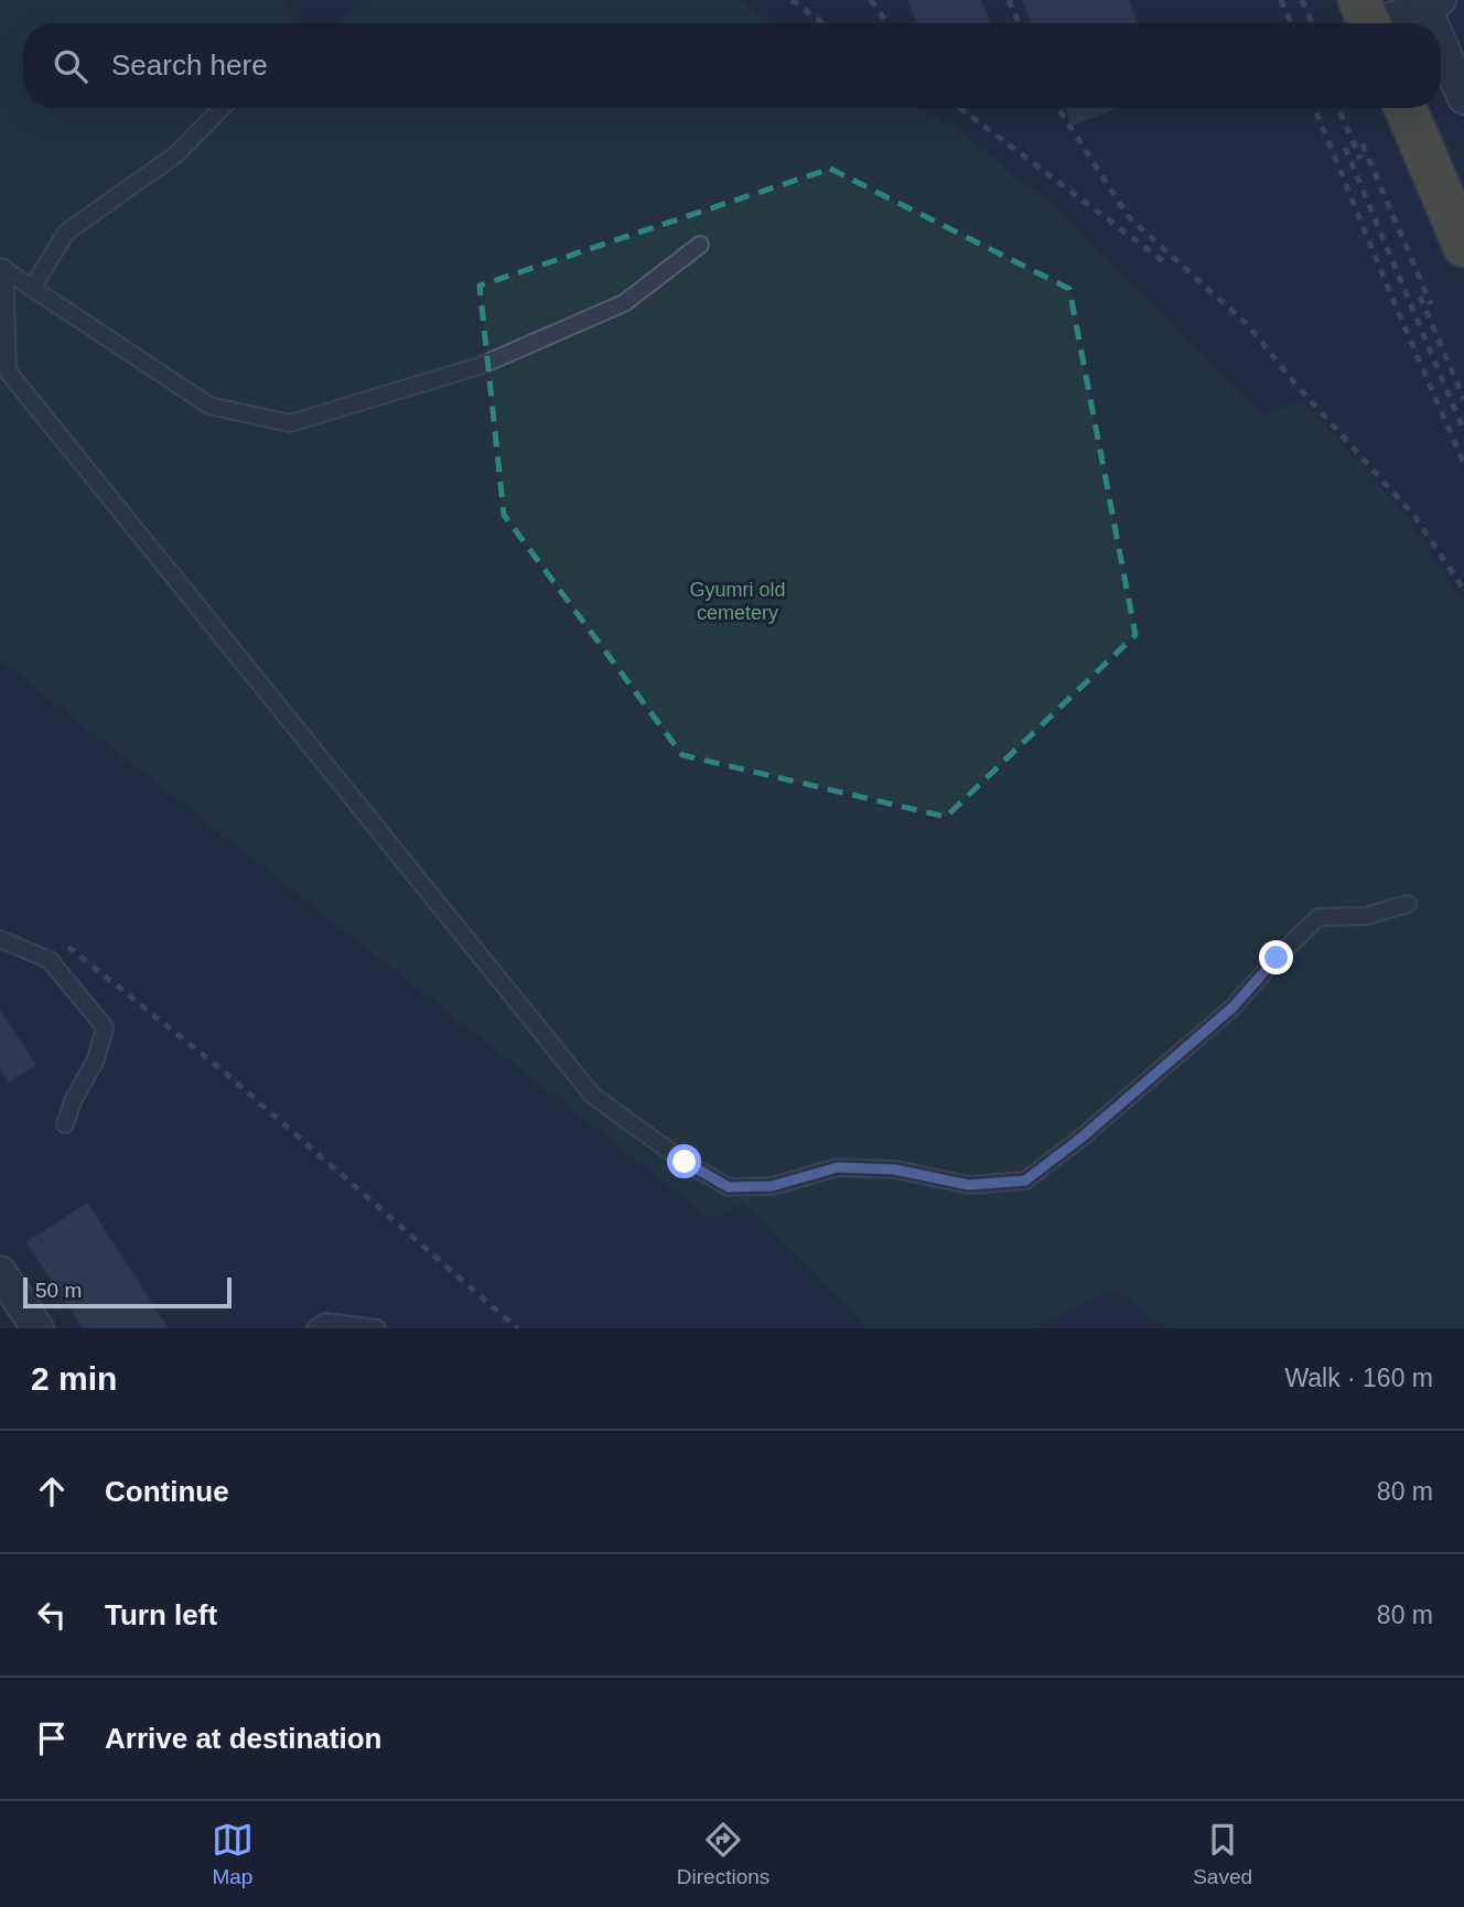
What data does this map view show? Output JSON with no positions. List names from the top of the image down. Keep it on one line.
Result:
{"parks":["Gyumri old cemetery"],"scale_bar":"50 m","page":{"search":"Search here","scale":"50 m","heading":["2 min","Walk · 160 m"],"list":[["Continue","80 m"],["Turn left","80 m"],"Arrive at destination"],"nav":["Map","Directions","Saved"]}}
